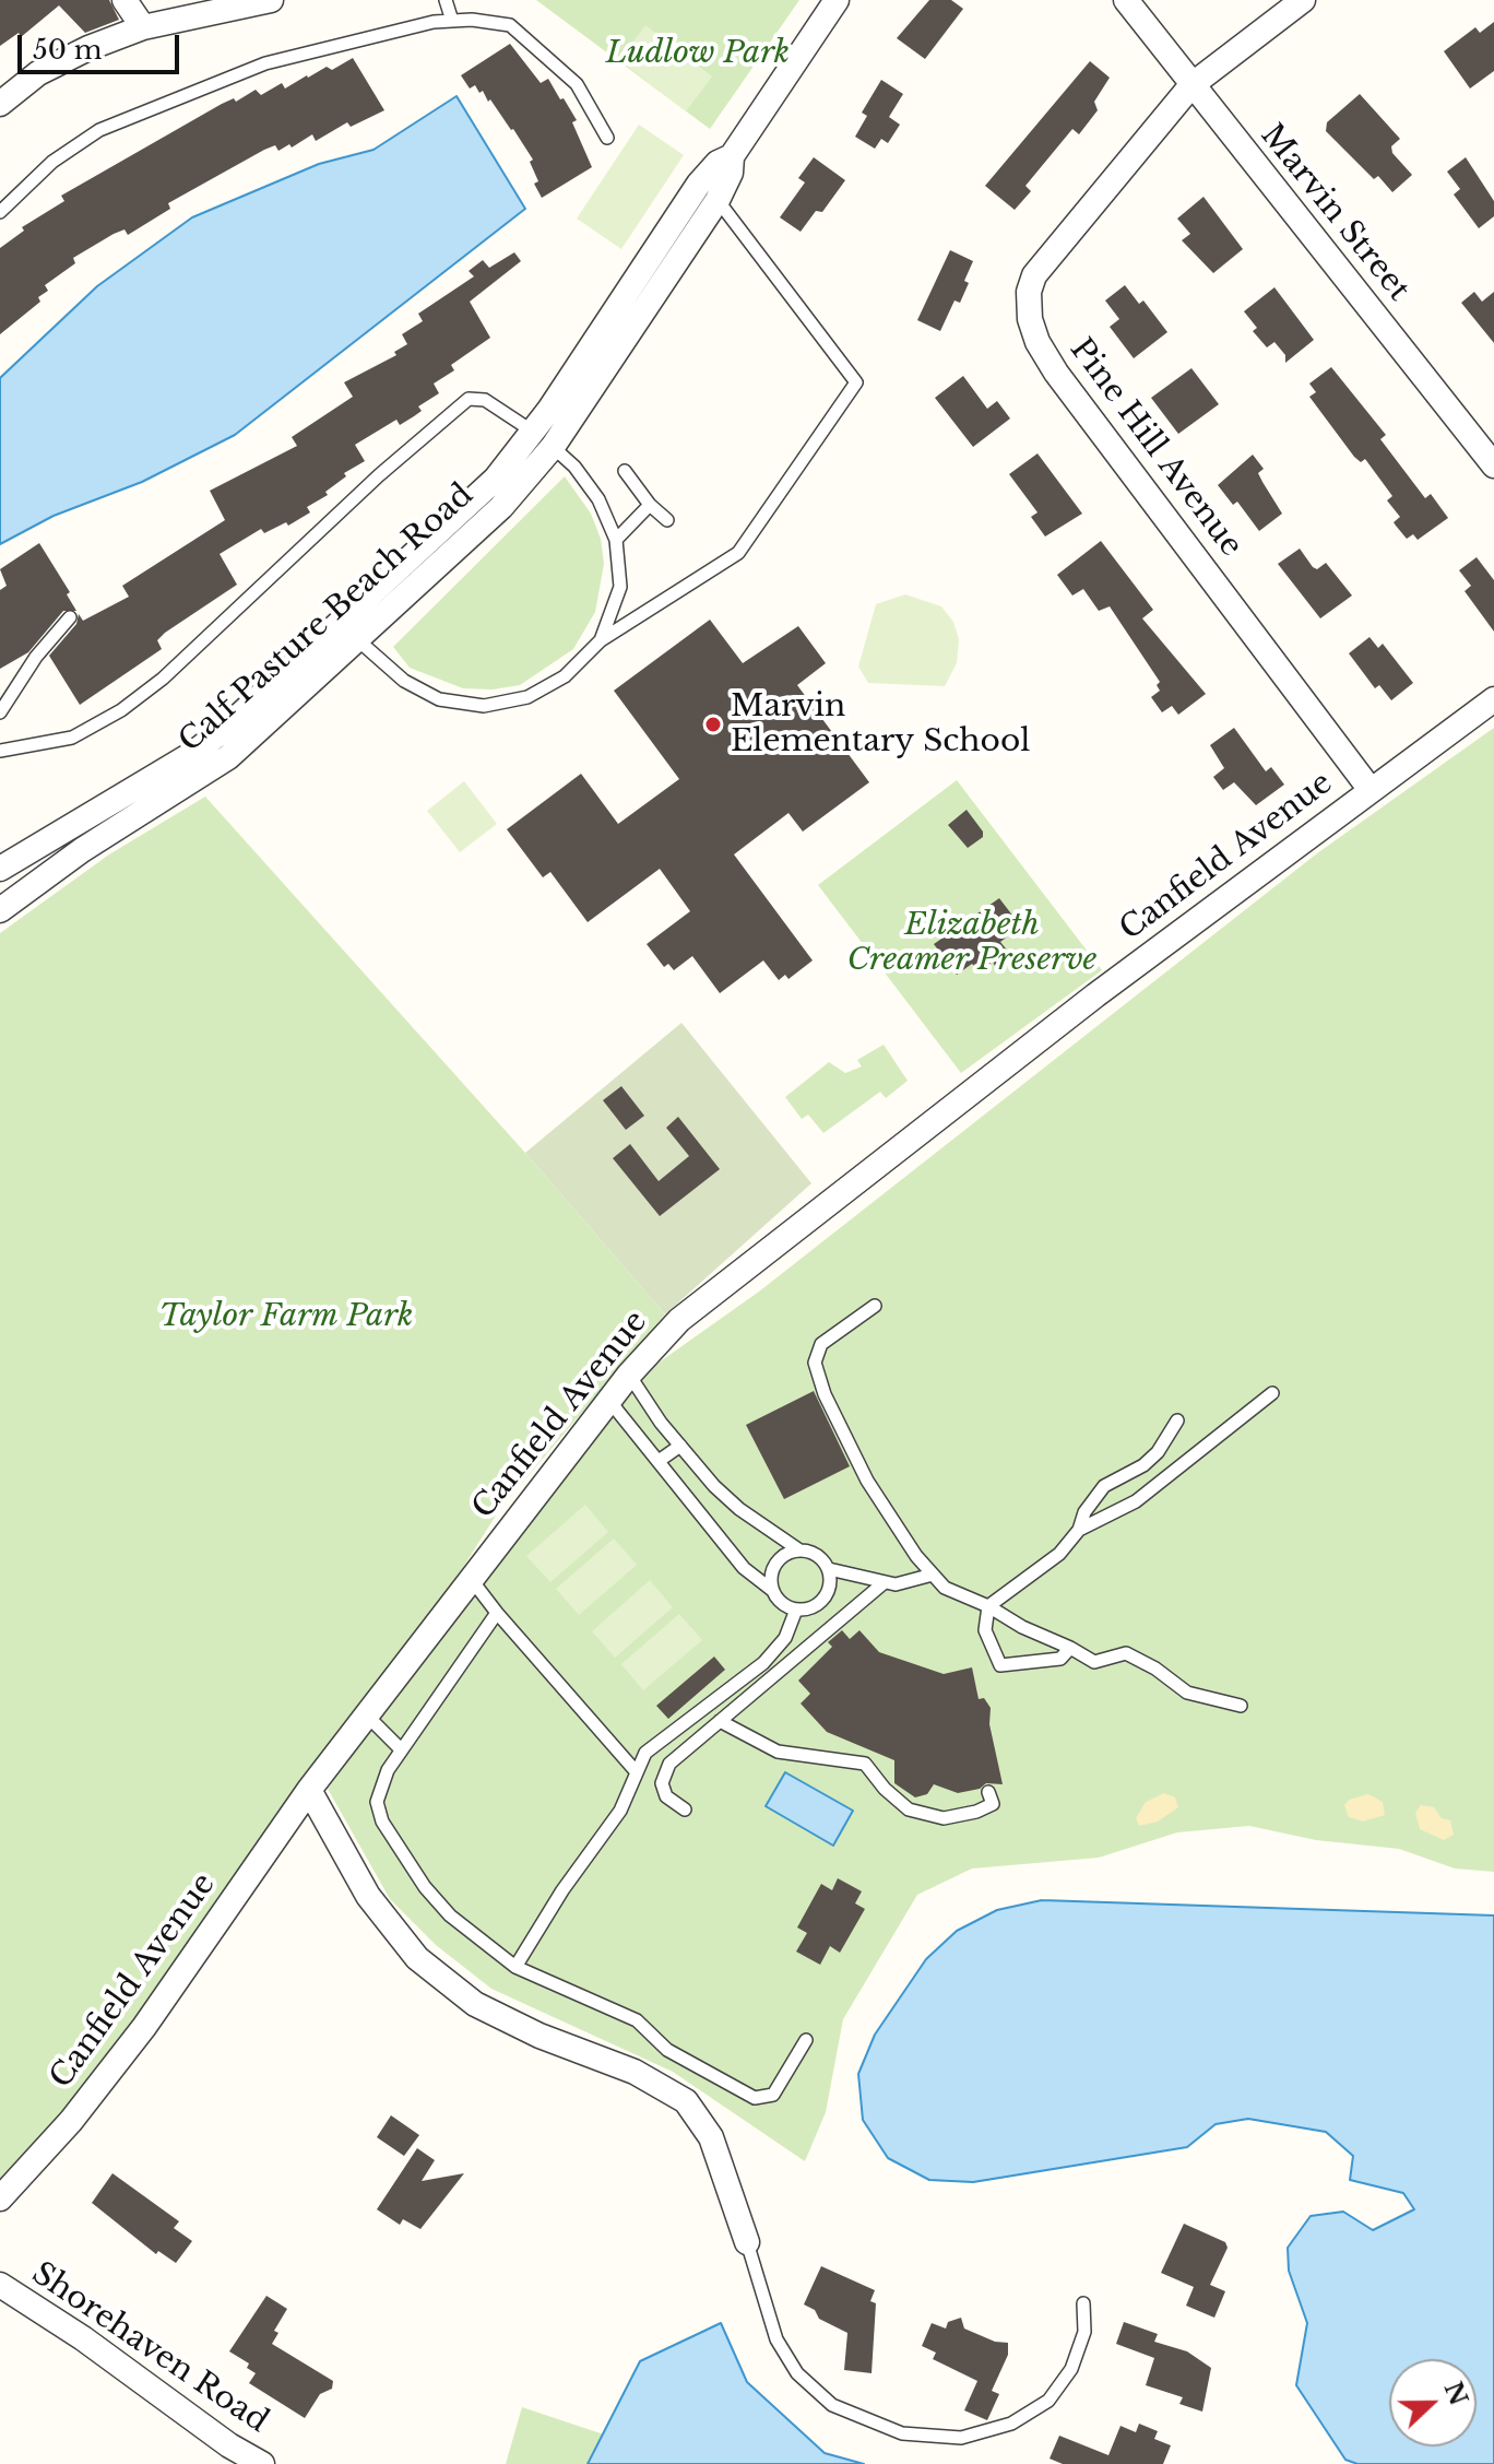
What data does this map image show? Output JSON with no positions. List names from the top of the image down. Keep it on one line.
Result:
{"streets":{"street":["Marvin Street","Pine Hill Avenue","Calf Pasture Beach Road","Canfield Avenue","Shorehaven Road"]},"crossings":[["Marvin Street","Pine Hill Avenue"],["Pine Hill Avenue","Canfield Avenue"]],"parks":["Ludlow Park","Elizabeth Creamer Preserve","Taylor Farm Park"],"places":["Marvin Elementary School"],"scale_bar":"50 m","north":"right"}
